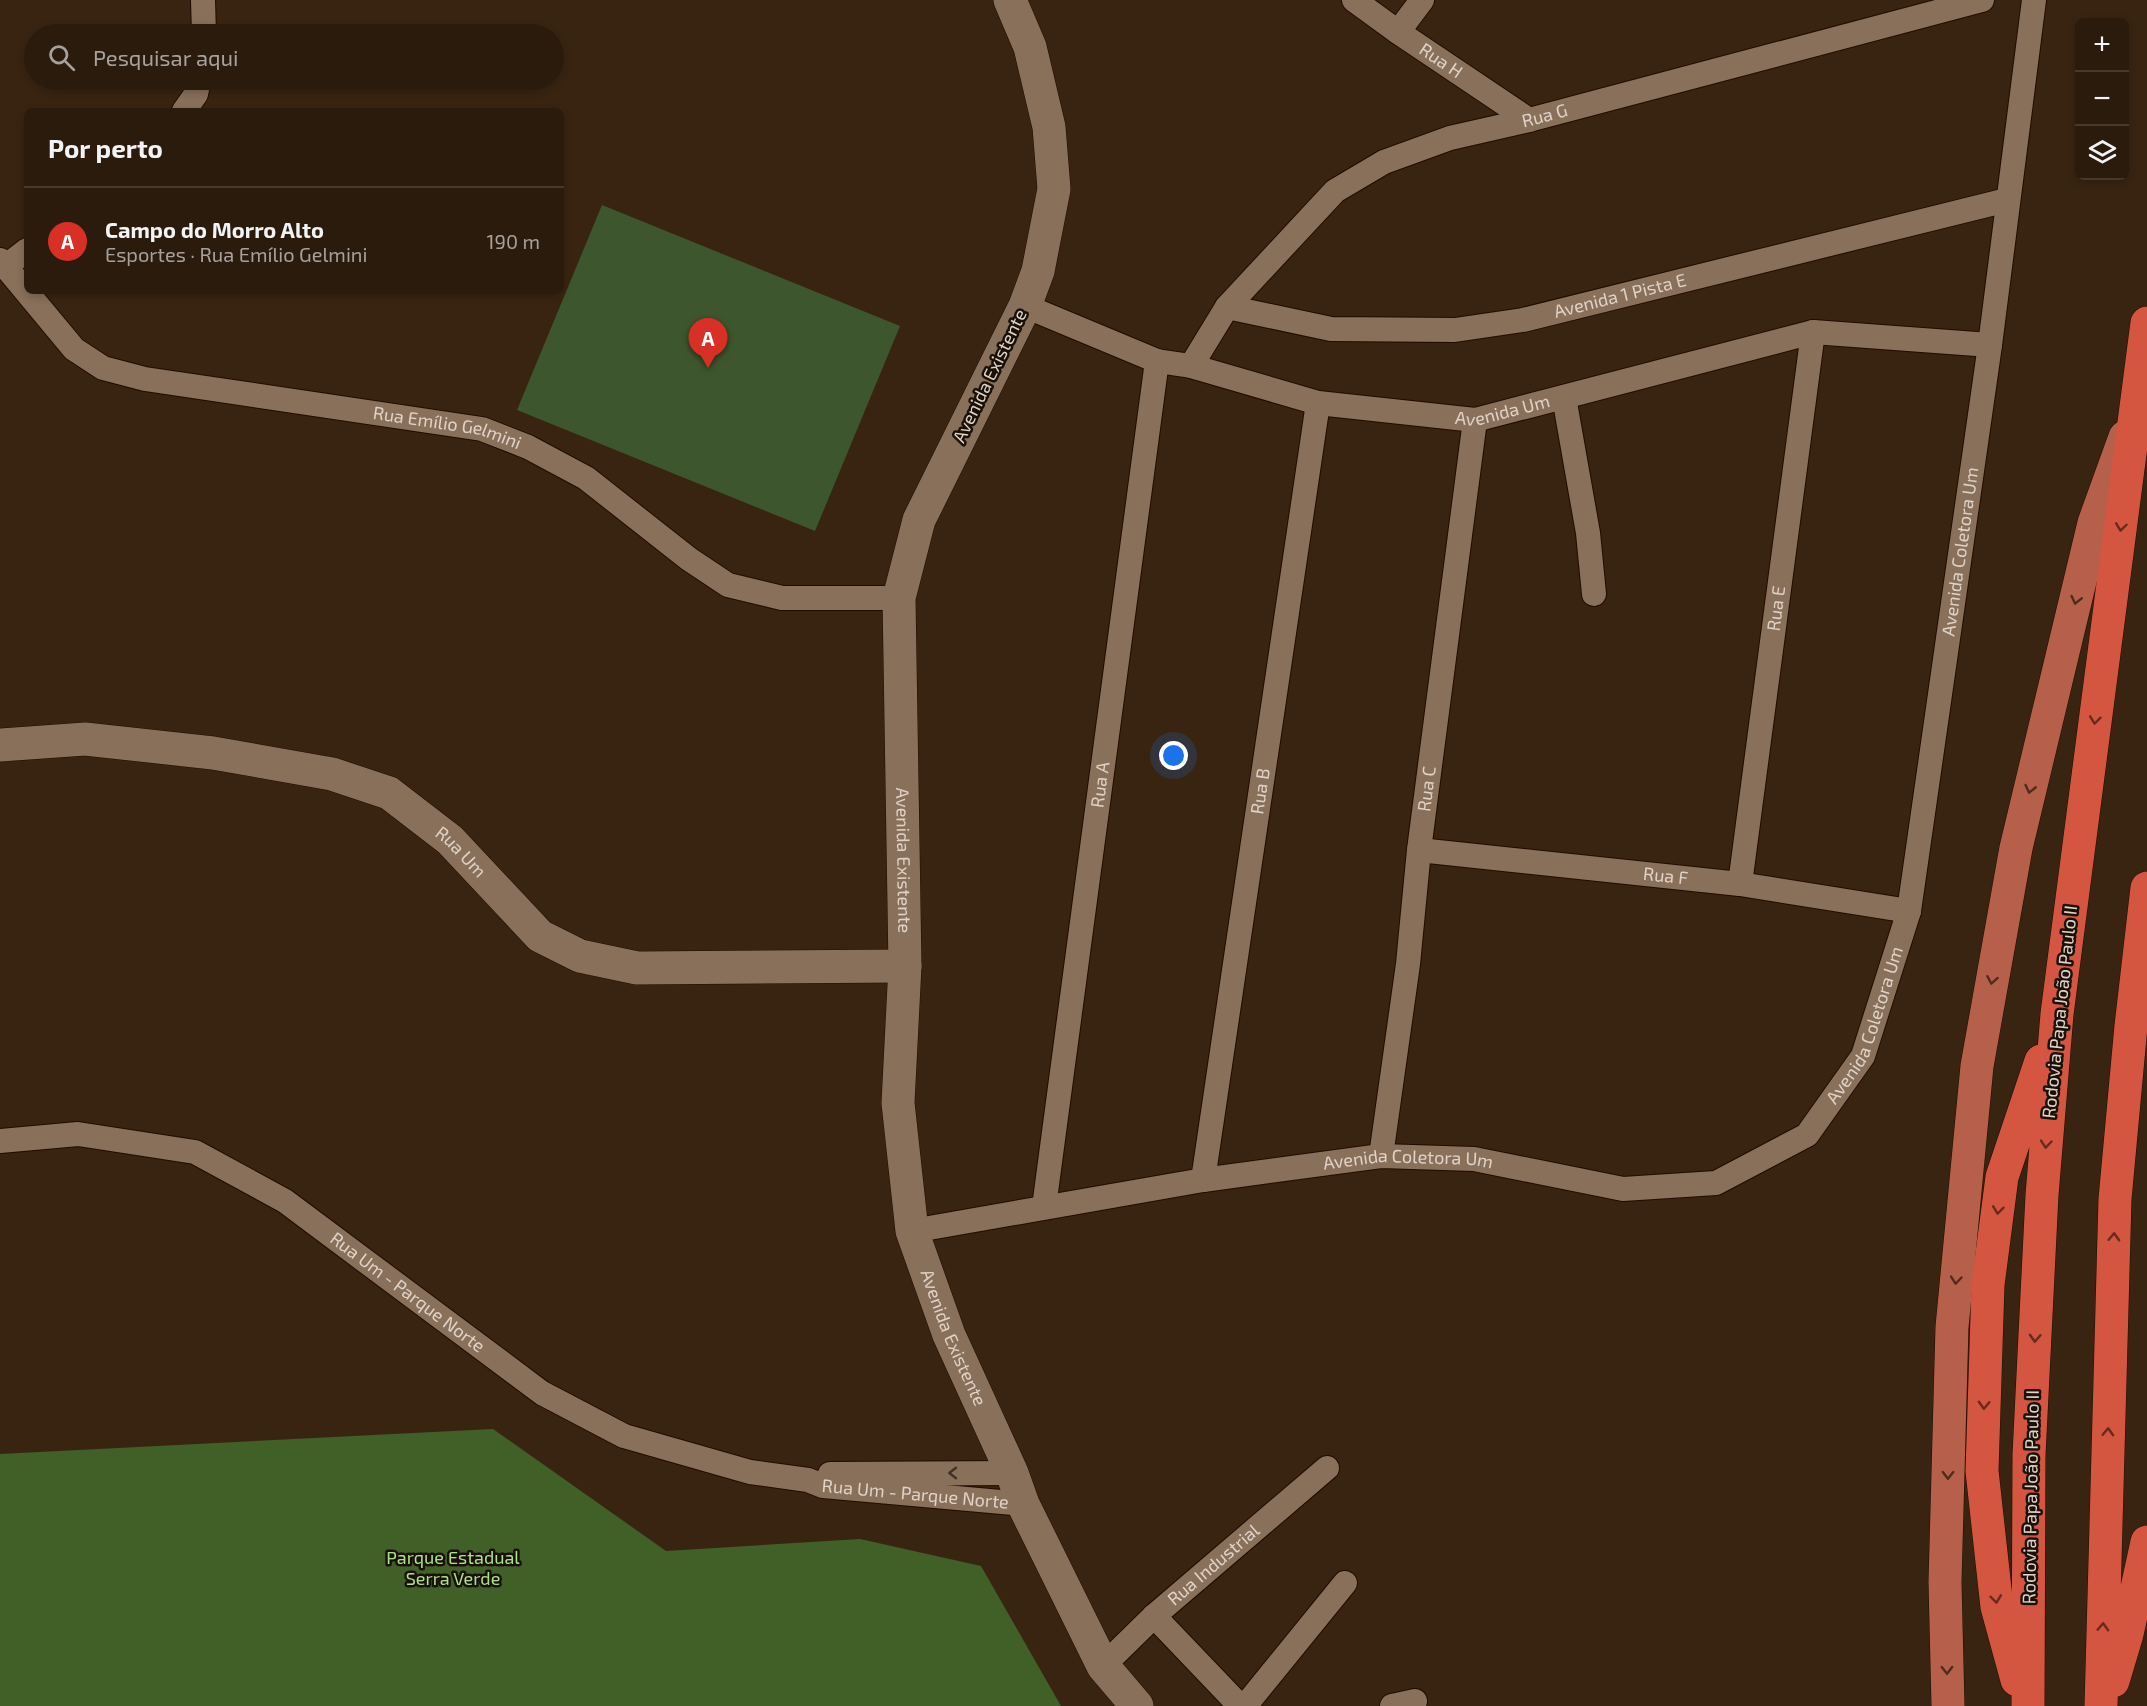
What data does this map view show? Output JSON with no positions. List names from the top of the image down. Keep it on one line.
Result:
{"streets":{"highway":["Rodovia Papa João Paulo II"],"street":["Rua H","Rua G","Avenida 1 Pista E","Avenida Existente","Avenida Um","Rua Emílio Gelmini","Avenida Coletora Um","Rua E","Rua A","Rua C","Rua B","Rua Um","Rua F","Rua Um - Parque Norte","Rua Industrial"]},"crossings":[["Rua H","Rua G"],["Rua G","Avenida 1 Pista E"],["Rua G","Avenida Um"],["Avenida 1 Pista E","Avenida Coletora Um"],["Avenida Existente","Avenida Um"],["Avenida Existente","Rua Emílio Gelmini"],["Avenida Existente","Avenida Coletora Um"],["Avenida Existente","Rua Um"],["Avenida Existente","Rua Um - Parque Norte"],["Avenida Existente","Rua Industrial"],["Avenida Um","Avenida Coletora Um"],["Avenida Um","Rua E"],["Avenida Um","Rua A"],["Avenida Um","Rua C"],["Avenida Um","Rua B"],["Avenida Coletora Um","Rua A"],["Avenida Coletora Um","Rua C"],["Avenida Coletora Um","Rua B"],["Avenida Coletora Um","Rua F"],["Rua E","Rua F"],["Rua C","Rua F"]],"parks":["Parque Estadual Serra Verde"],"page":{"map_buttons":["+","−"],"search":"Pesquisar aqui","heading":"Por perto","list":[{"mark":"A","name":"Campo do Morro Alto","note":"Esportes · Rua Emílio Gelmini","value":"190 m"}],"pins":"A"}}
